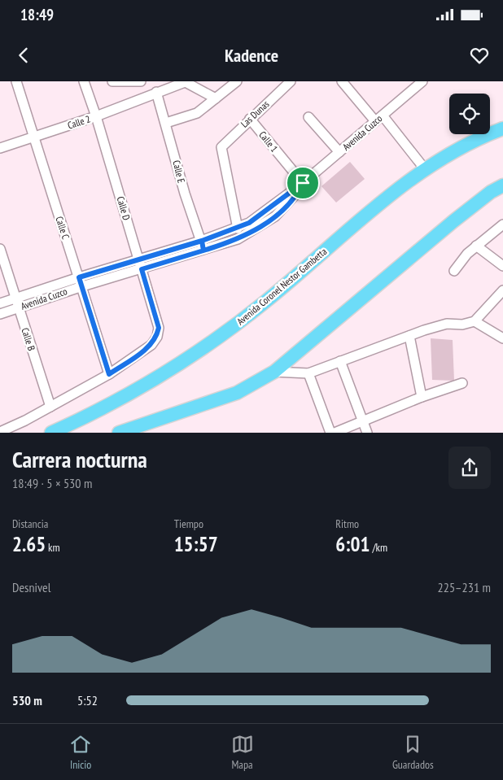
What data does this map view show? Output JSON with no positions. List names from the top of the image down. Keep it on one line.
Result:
{"streets":{"highway":["Avenida Coronel Nestor Gambetta"],"street":["Las Dunas","Calle 2","Avenida Cuzco","Calle 1","Calle E","Calle D","Calle C","Calle B"]},"crossings":[["Las Dunas","Avenida Cuzco"],["Las Dunas","Calle 1"],["Calle 2","Calle E"],["Calle 2","Calle D"],["Calle 2","Calle C"],["Avenida Cuzco","Calle 1"],["Avenida Cuzco","Calle E"],["Avenida Cuzco","Calle D"],["Avenida Cuzco","Calle C"],["Avenida Cuzco","Calle B"],["Calle D","Calle C"]],"page":{"status":"18:49","header":"Kadence","heading":["Carrera nocturna","18:49 · 5 × 530 m"],"stats":[["Distancia","2.65 km"],["Tiempo","15:57"],["Ritmo","6:01 /km"]],"chart":["Desnivel","225–231 m"],"list":[{"name":"530 m","note":"5:52"}],"tabs":["Inicio","Mapa","Guardados"]}}
